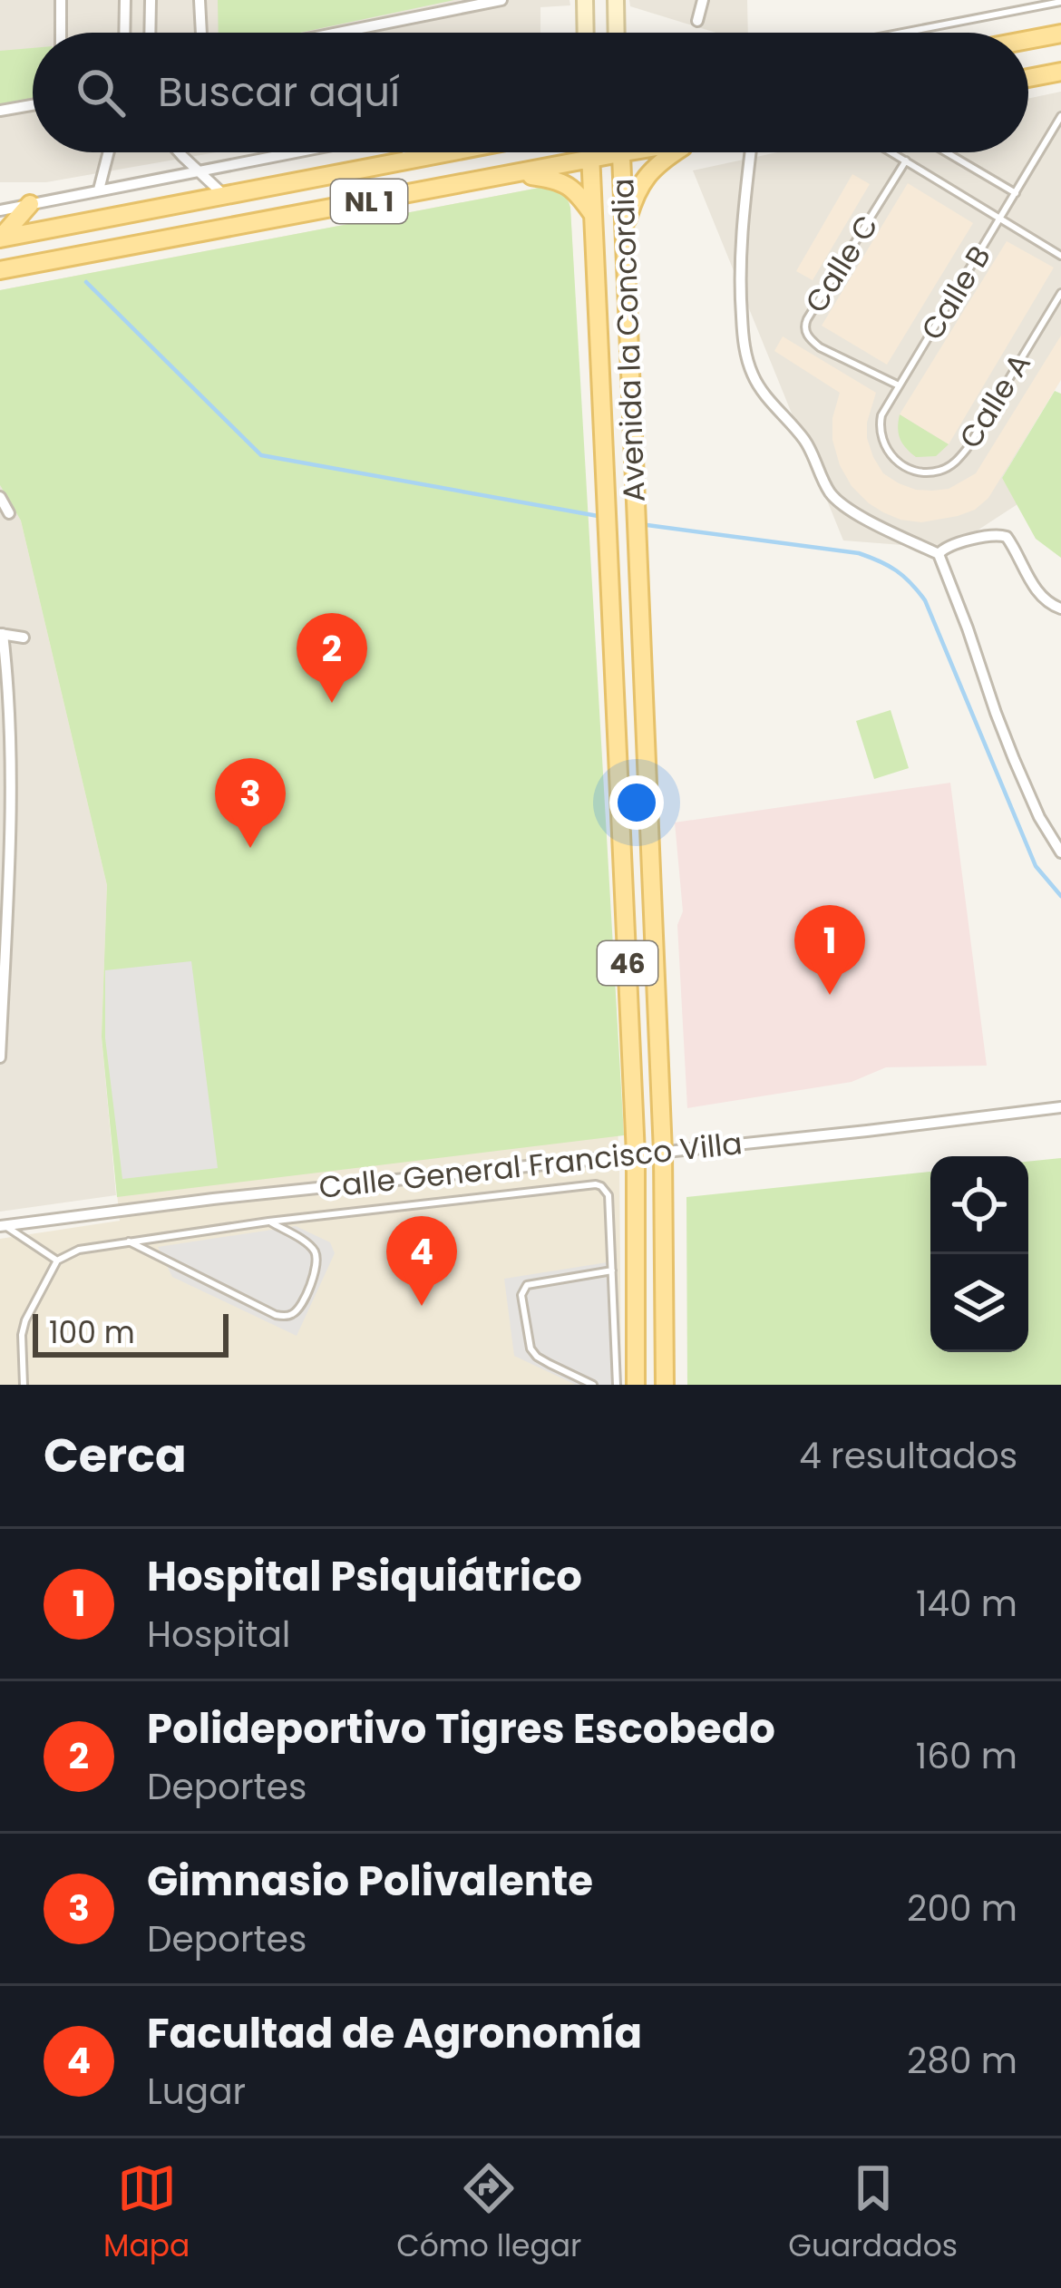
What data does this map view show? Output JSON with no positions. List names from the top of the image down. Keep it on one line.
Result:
{"streets":{"main road":["NL 1","Avenida la Concordia","46"],"street":["Calle General Francisco Villa"],"lane":["Calle C","Calle B","Calle A"]},"crossings":[["NL 1","Avenida la Concordia"],["Calle C","Calle B"],["Calle B","Calle A"],["Avenida la Concordia","46"],["Avenida la Concordia","Calle General Francisco Villa"],["46","Calle General Francisco Villa"]],"scale_bar":"100 m","page":{"search":"Buscar aquí","pins":["2","3","1","4"],"scale":"100 m","heading":["Cerca","4 resultados"],"list":[{"mark":"1","name":"Hospital Psiquiátrico","note":"Hospital","value":"140 m"},{"mark":"2","name":"Polideportivo Tigres Escobedo","note":"Deportes","value":"160 m"},{"mark":"3","name":"Gimnasio Polivalente","note":"Deportes","value":"200 m"},{"mark":"4","name":"Facultad de Agronomía","note":"Lugar","value":"280 m"}],"nav":["Mapa","Cómo llegar","Guardados"]}}
